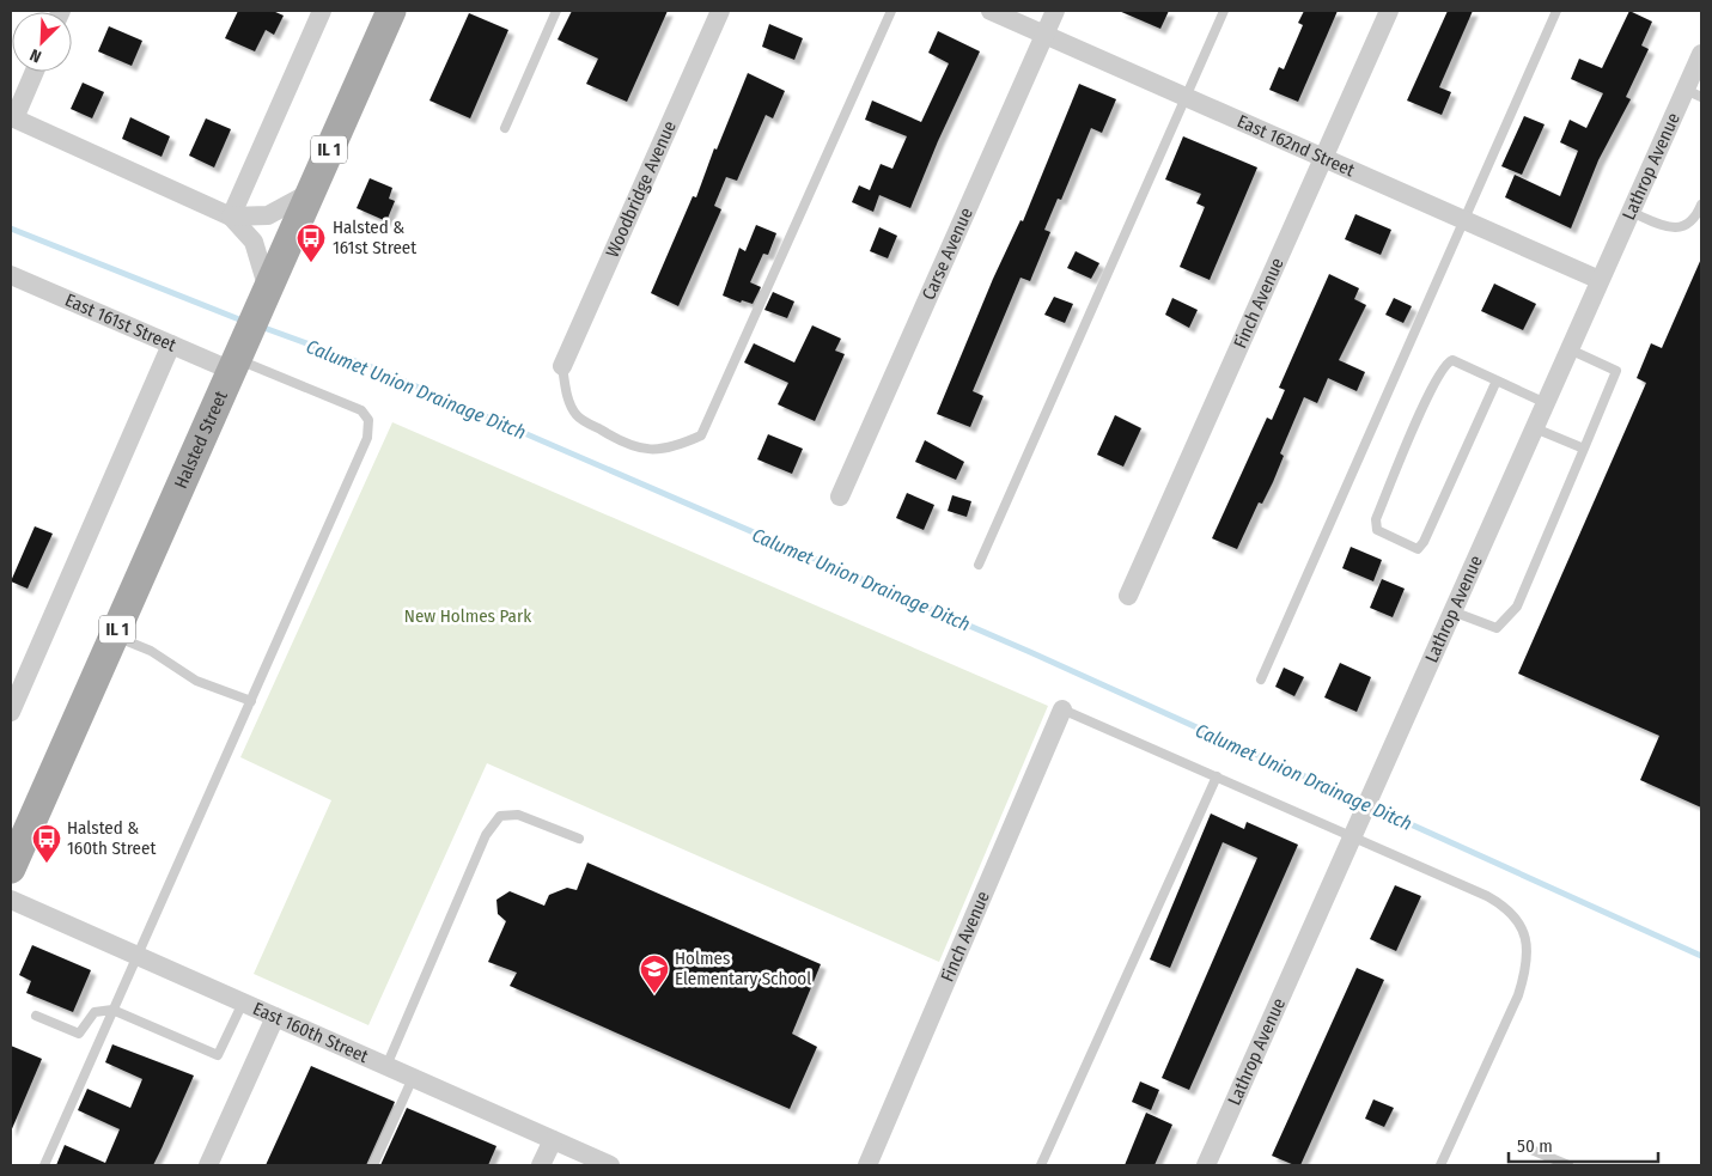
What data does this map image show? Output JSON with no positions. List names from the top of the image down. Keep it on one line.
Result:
{"streets":{"main road":["IL 1","Halsted Street"],"street":["East 162nd Street","Lathrop Avenue","Woodbridge Avenue","Carse Avenue","Finch Avenue","East 161st Street","East 160th Street"]},"crossings":[["East 162nd Street","Lathrop Avenue"],["East 162nd Street","Carse Avenue"],["East 162nd Street","Finch Avenue"],["East 161st Street","Halsted Street"]],"water":["Calumet Union Drainage Ditch"],"parks":["New Holmes Park"],"places":{"bus stop":["Halsted & 161st Street","Halsted & 160th Street"],"school or university":["Holmes Elementary School"]},"scale_bar":"50 m","north":"bottom left"}
